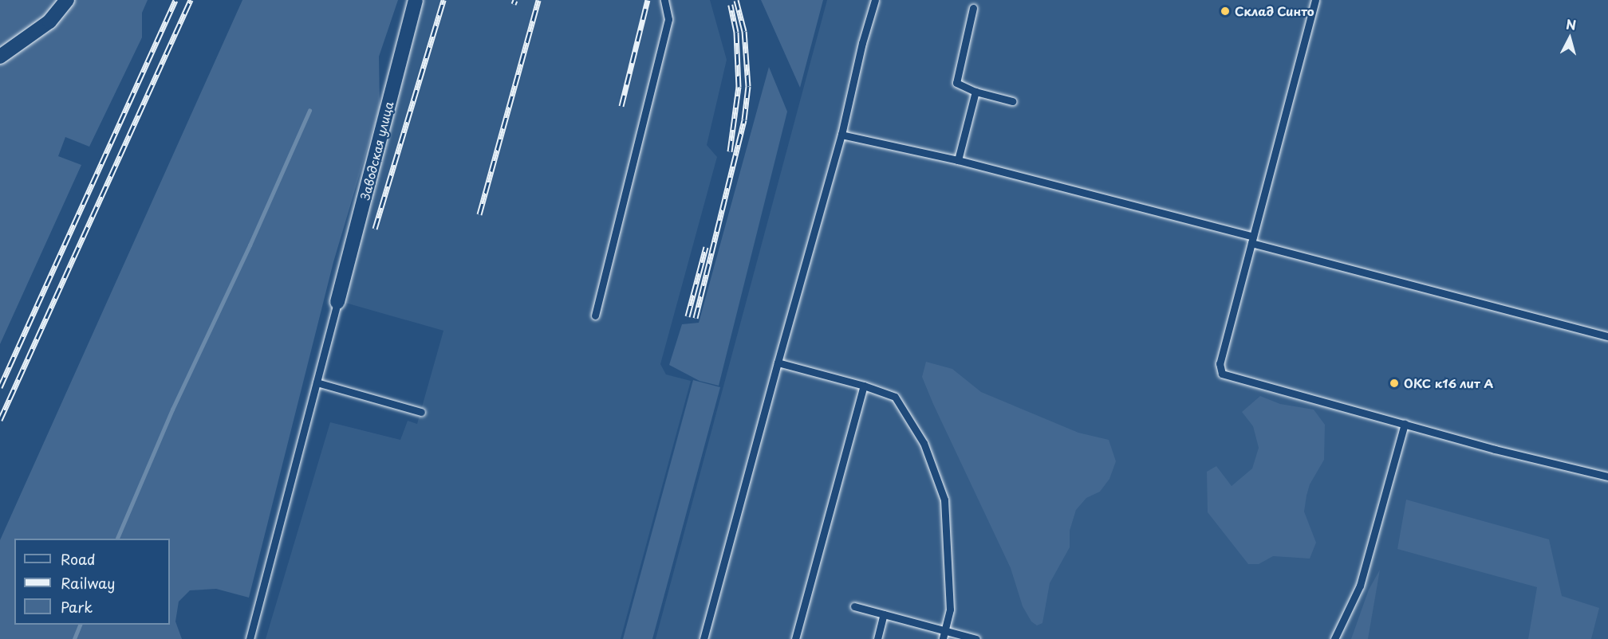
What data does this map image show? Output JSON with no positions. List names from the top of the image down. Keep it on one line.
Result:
{"streets":{"street":["Заводская улица"]},"places":["Склад Синто","ОКС к16 лит А"],"legend":["Road","Railway","Park"],"north":"top"}
